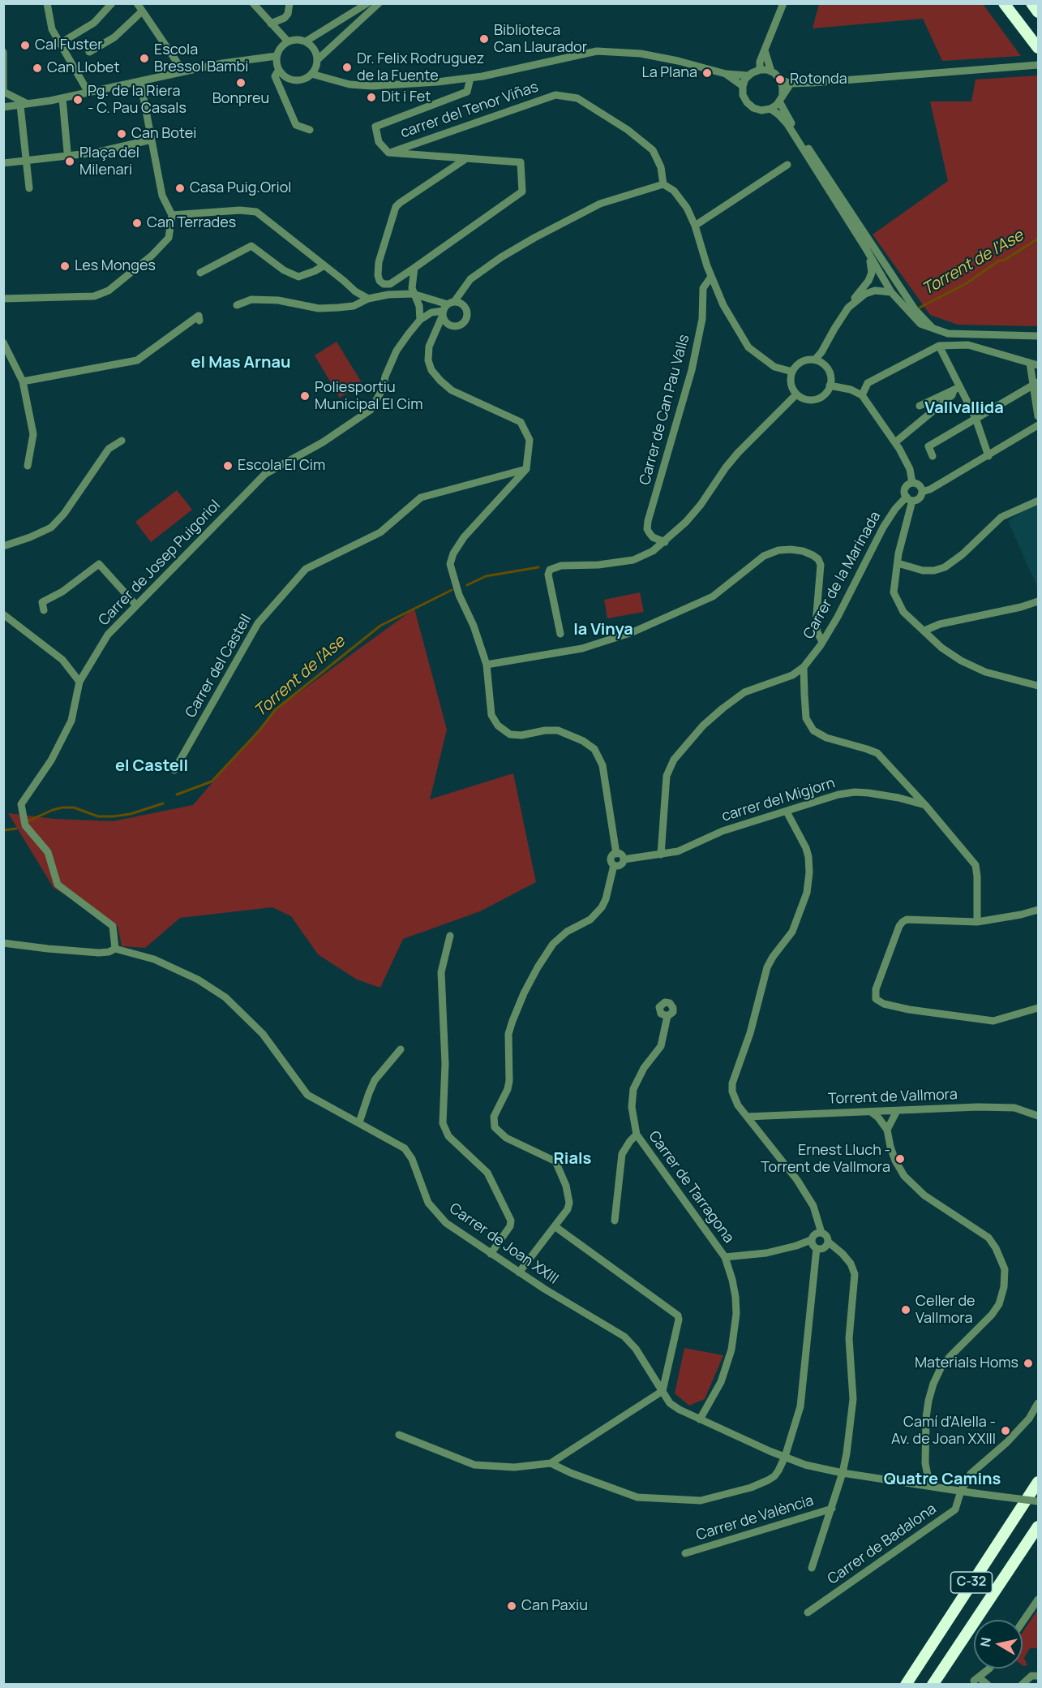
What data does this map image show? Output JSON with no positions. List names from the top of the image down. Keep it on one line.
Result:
{"streets":{"highway":["C-32"],"street":["carrer del Tenor Viñas","Carrer de Can Pau Valls","Carrer de Josep Puigoriol","Carrer de la Marinada","Carrer del Castell","carrer del Migjorn","Torrent de Vallmora","Carrer de Tarragona","Carrer de Joan XXIII","Carrer de València","Carrer de Badalona"]},"crossings":[["Carrer de Josep Puigoriol","Carrer de Joan XXIII"],["Carrer de Joan XXIII","Carrer de Badalona"]],"districts":["el Mas Arnau","Vallvallida","la Vinya","el Castell","Rials","Quatre Camins"],"water":["Torrent de l'Ase"],"places":["Biblioteca Can Llaurador","Cal Fuster","Escola Bressol Bambi","Dr. Felix Rodruguez de la Fuente","Can Llobet","La Plana","Rotonda","Bonpreu","Dit i Fet","Pg. de la Riera - C. Pau Casals","Can Botei","Plaça del Milenari","Casa Puig.Oriol","Can Terrades","Les Monges","Poliesportiu Municipal El Cim","Escola El Cim","Ernest Lluch - Torrent de Vallmora","Celler de Vallmora","Materials Homs","Camí d'Alella - Av. de Joan XXIII","Can Paxiu"],"north":"left"}
